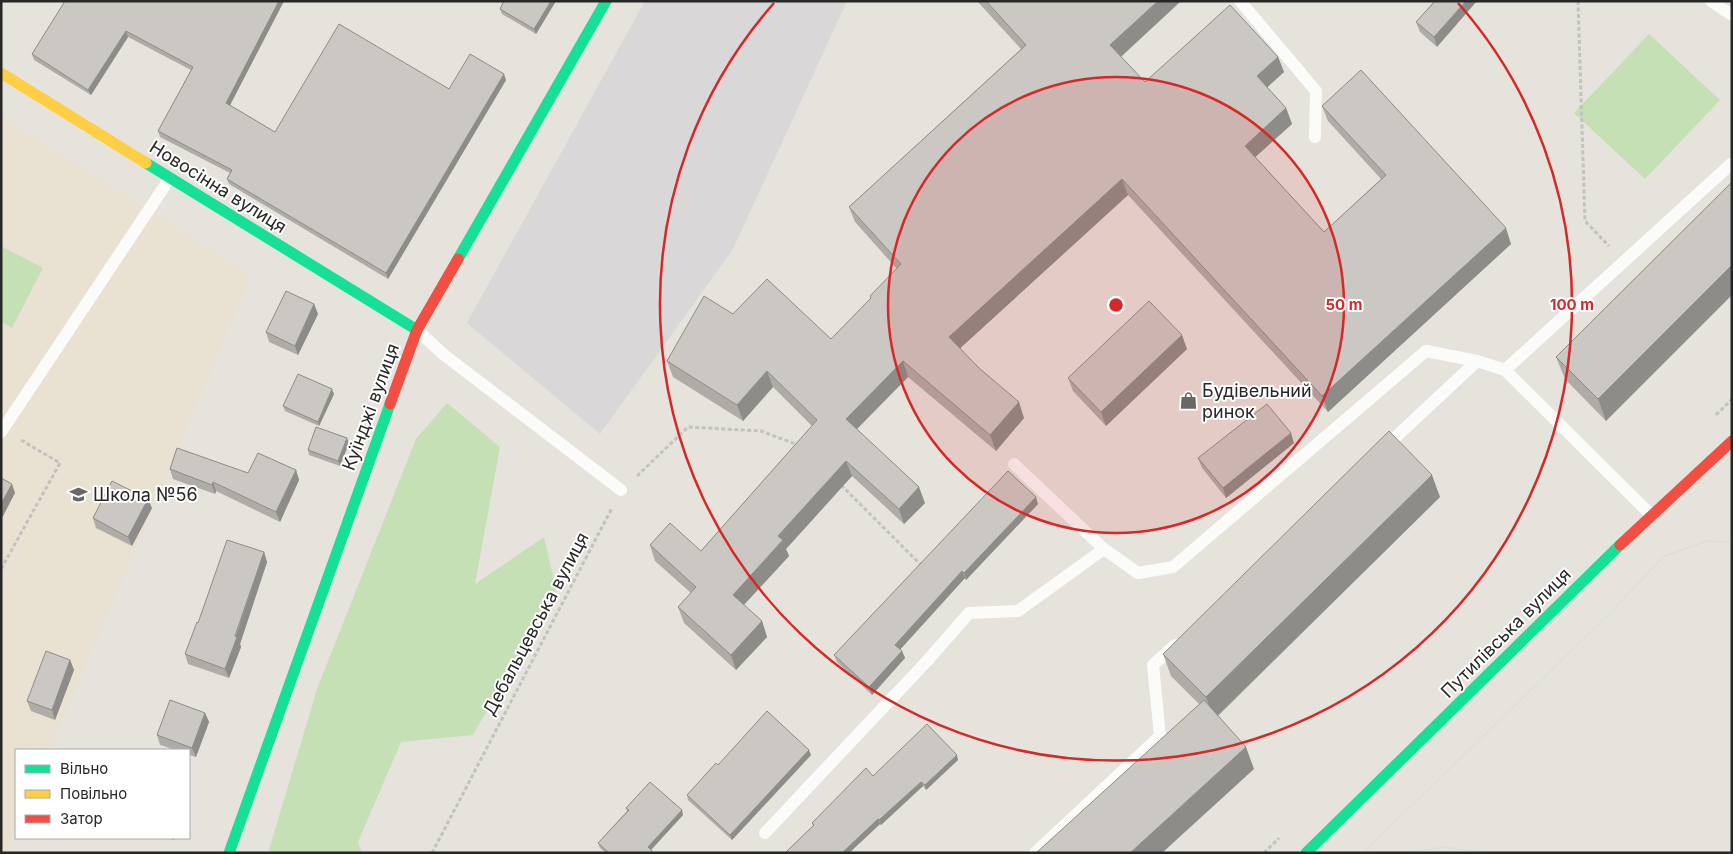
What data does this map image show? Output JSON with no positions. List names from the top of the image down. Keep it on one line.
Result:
{"streets":{"street":["Новосінна вулиця","Куїнджі вулиця","Путилівська вулиця"],"path":["Дебальцевська вулиця"]},"crossings":[["Новосінна вулиця","Куїнджі вулиця"]],"places":{"shop":["Будівельний ринок"],"school or university":["Школа №56"]},"legend":["Вільно","Повільно","Затор"],"rings":["50 m","100 m"]}
